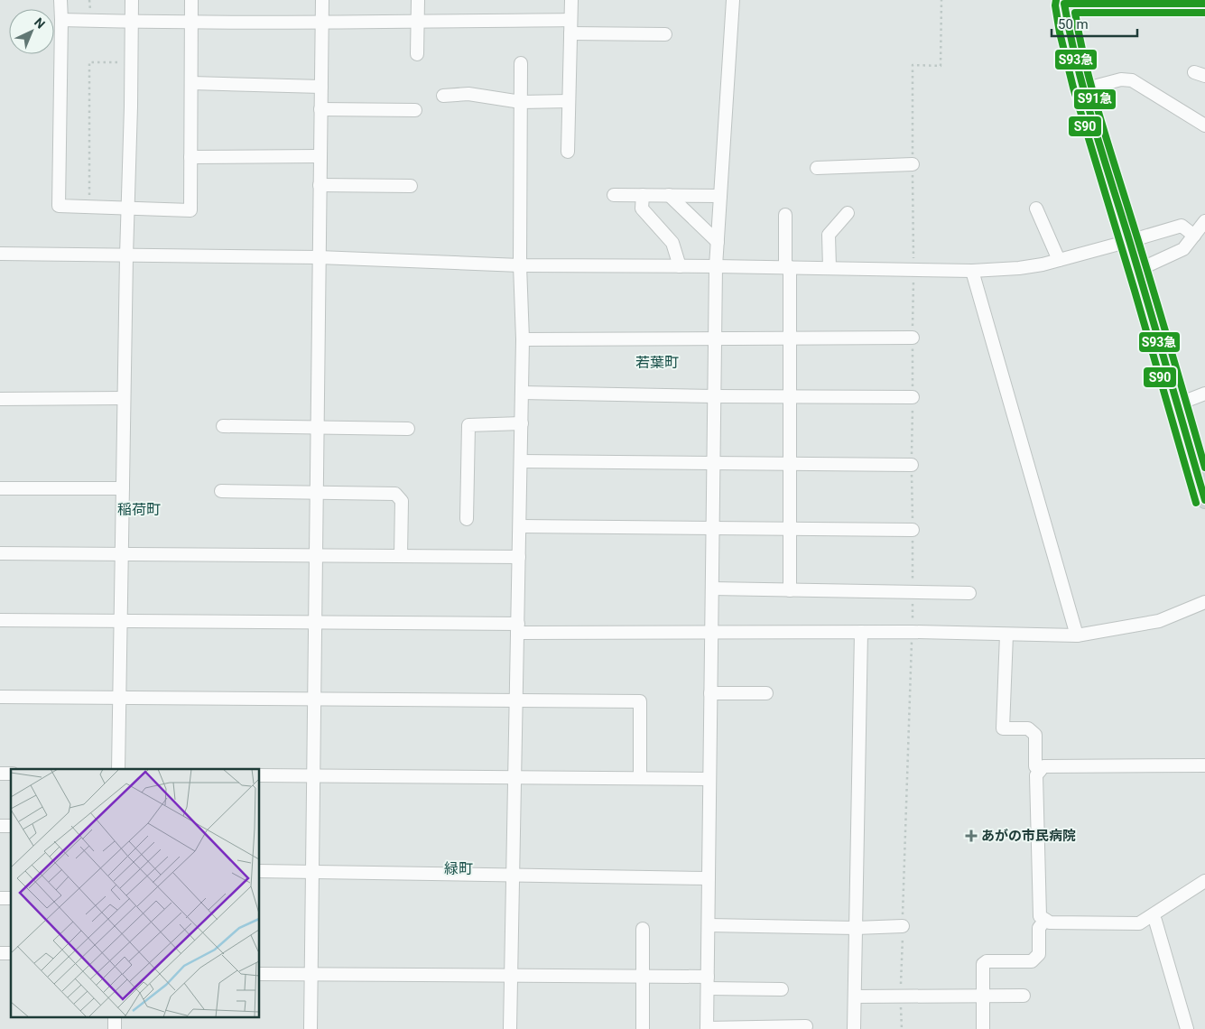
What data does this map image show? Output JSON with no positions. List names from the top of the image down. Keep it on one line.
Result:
{"districts":["若葉町","稲荷町","緑町"],"places":{"health":["あがの市民病院"]},"lines":["transit line S90","transit line S93急","transit line S91急"],"scale_bar":"50 m","north":"top right"}
